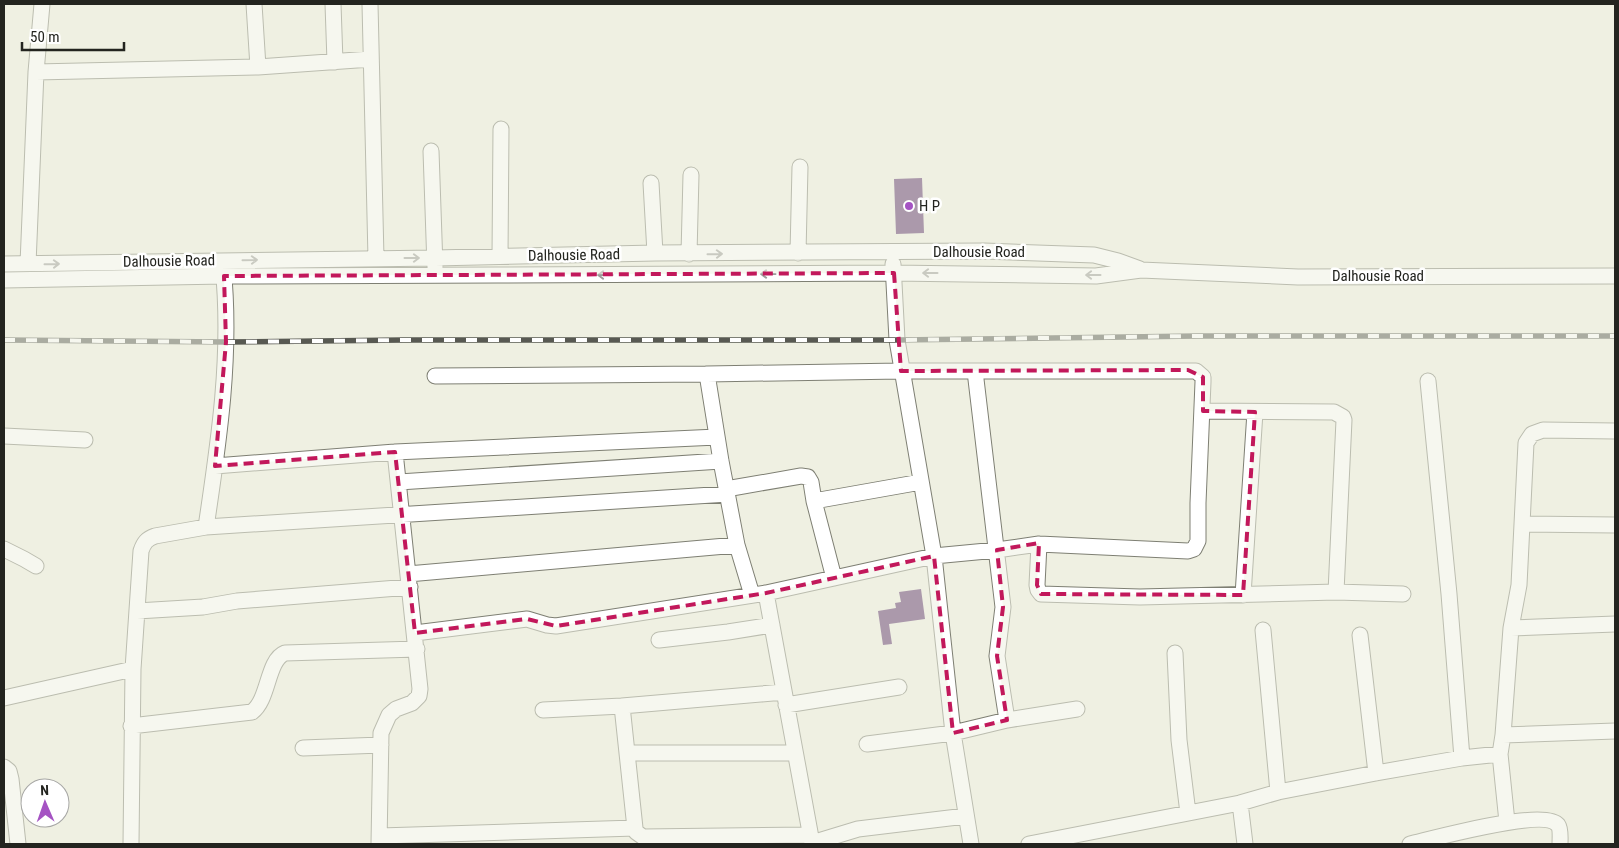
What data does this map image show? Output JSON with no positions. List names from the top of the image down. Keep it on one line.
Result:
{"streets":{"street":["Dalhousie Road"]},"places":["H P"],"scale_bar":"50 m","north":"top"}
